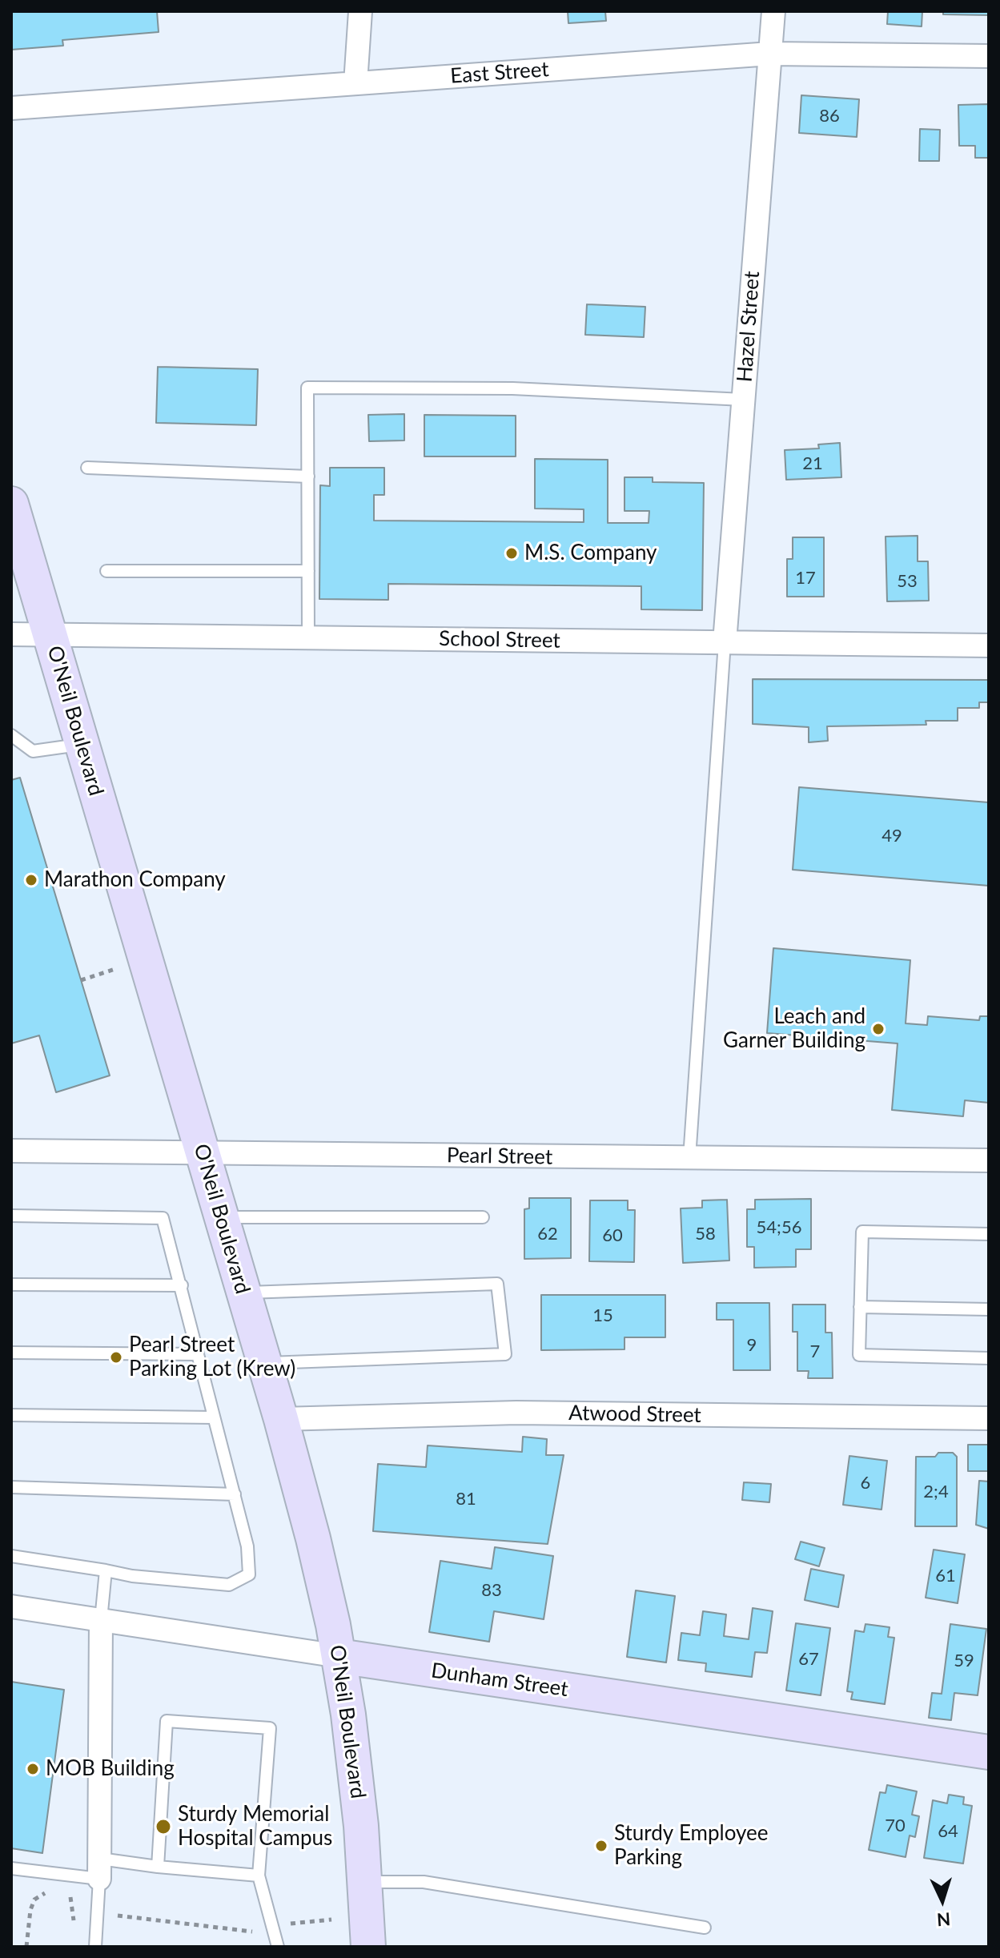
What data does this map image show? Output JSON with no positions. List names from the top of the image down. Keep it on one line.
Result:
{"streets":{"main road":["O'Neil Boulevard","Dunham Street"],"street":["East Street","Hazel Street","School Street","Pearl Street","Atwood Street"]},"crossings":[["East Street","Hazel Street"],["Hazel Street","School Street"],["School Street","O'Neil Boulevard"],["O'Neil Boulevard","Pearl Street"],["O'Neil Boulevard","Atwood Street"],["O'Neil Boulevard","Dunham Street"]],"places":["M.S. Company","Marathon Company","Leach and Garner Building","Pearl Street Parking Lot (Krew)","MOB Building","Sturdy Memorial Hospital Campus","Sturdy Employee Parking"],"house_numbers":["86","21","17","53","49","54;56","62","58","60","15","9","7","6","2;4","81","61","83","67","59","70","64"],"north":"bottom"}
